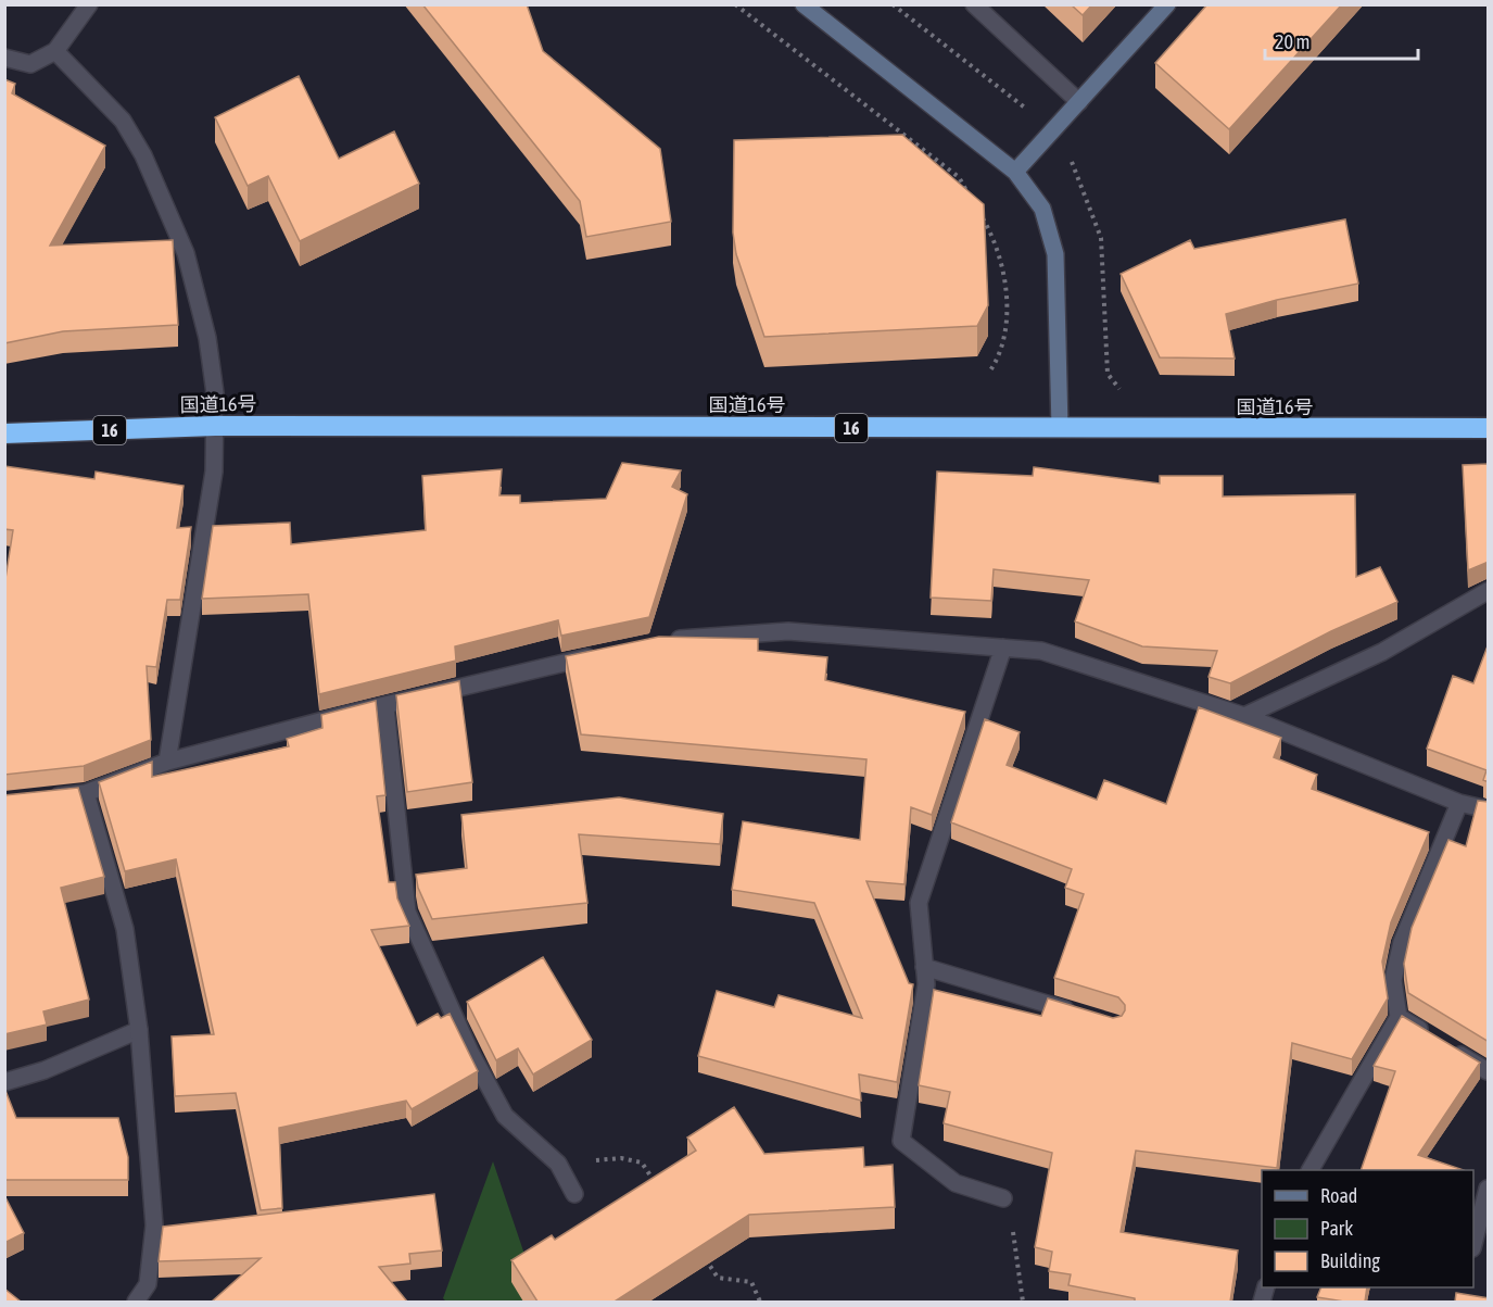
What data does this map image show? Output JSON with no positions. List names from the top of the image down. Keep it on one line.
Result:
{"streets":{"highway":["国道16号","16"]},"legend":["Road","Park","Building"],"scale_bar":"20 m"}
